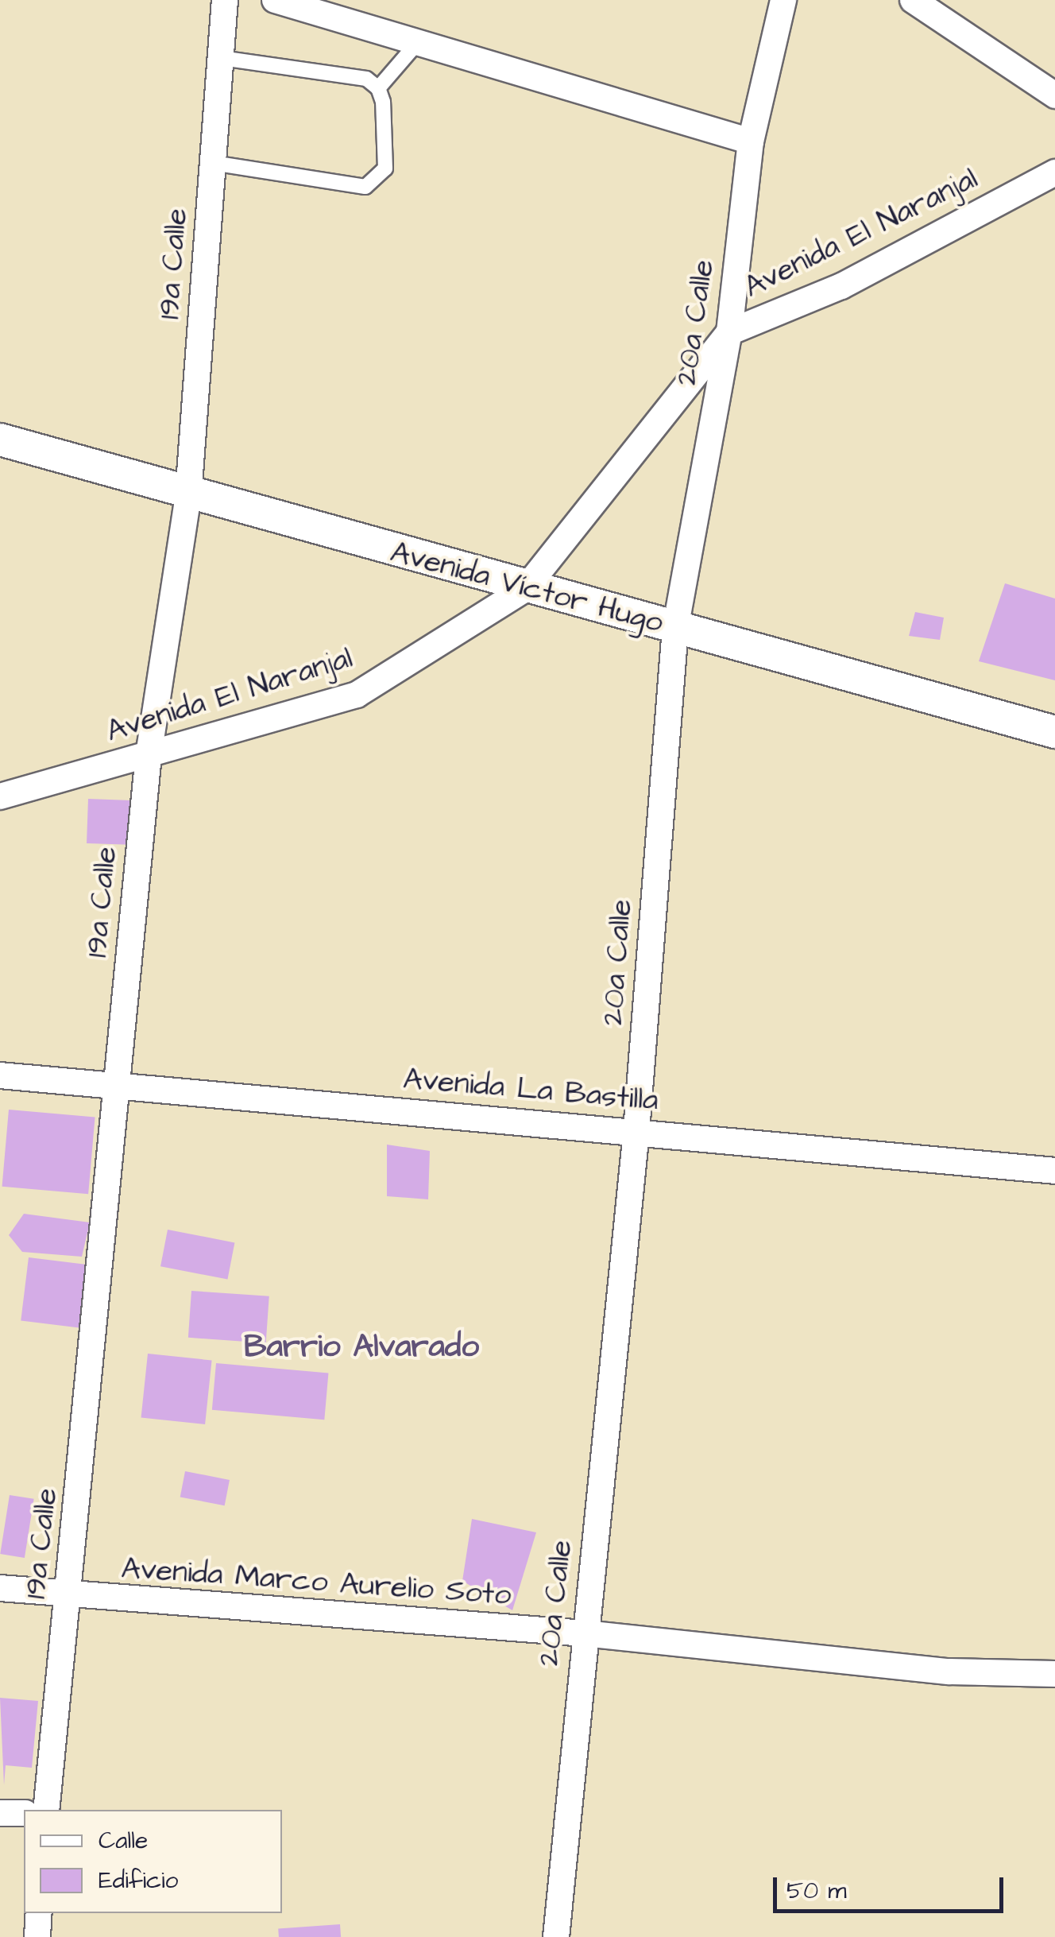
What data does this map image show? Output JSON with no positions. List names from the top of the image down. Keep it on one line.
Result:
{"streets":{"street":["Avenida El Naranjal","19a Calle","20a Calle","Avenida Víctor Hugo","Avenida La Bastilla","Avenida Marco Aurelio Soto"]},"crossings":[["Avenida El Naranjal","19a Calle"],["Avenida El Naranjal","20a Calle"],["Avenida El Naranjal","Avenida Víctor Hugo"],["19a Calle","Avenida Víctor Hugo"],["19a Calle","Avenida La Bastilla"],["19a Calle","Avenida Marco Aurelio Soto"],["20a Calle","Avenida Víctor Hugo"],["20a Calle","Avenida La Bastilla"],["20a Calle","Avenida Marco Aurelio Soto"]],"districts":["Barrio Alvarado"],"legend":["Calle","Edificio"],"scale_bar":"50 m"}
